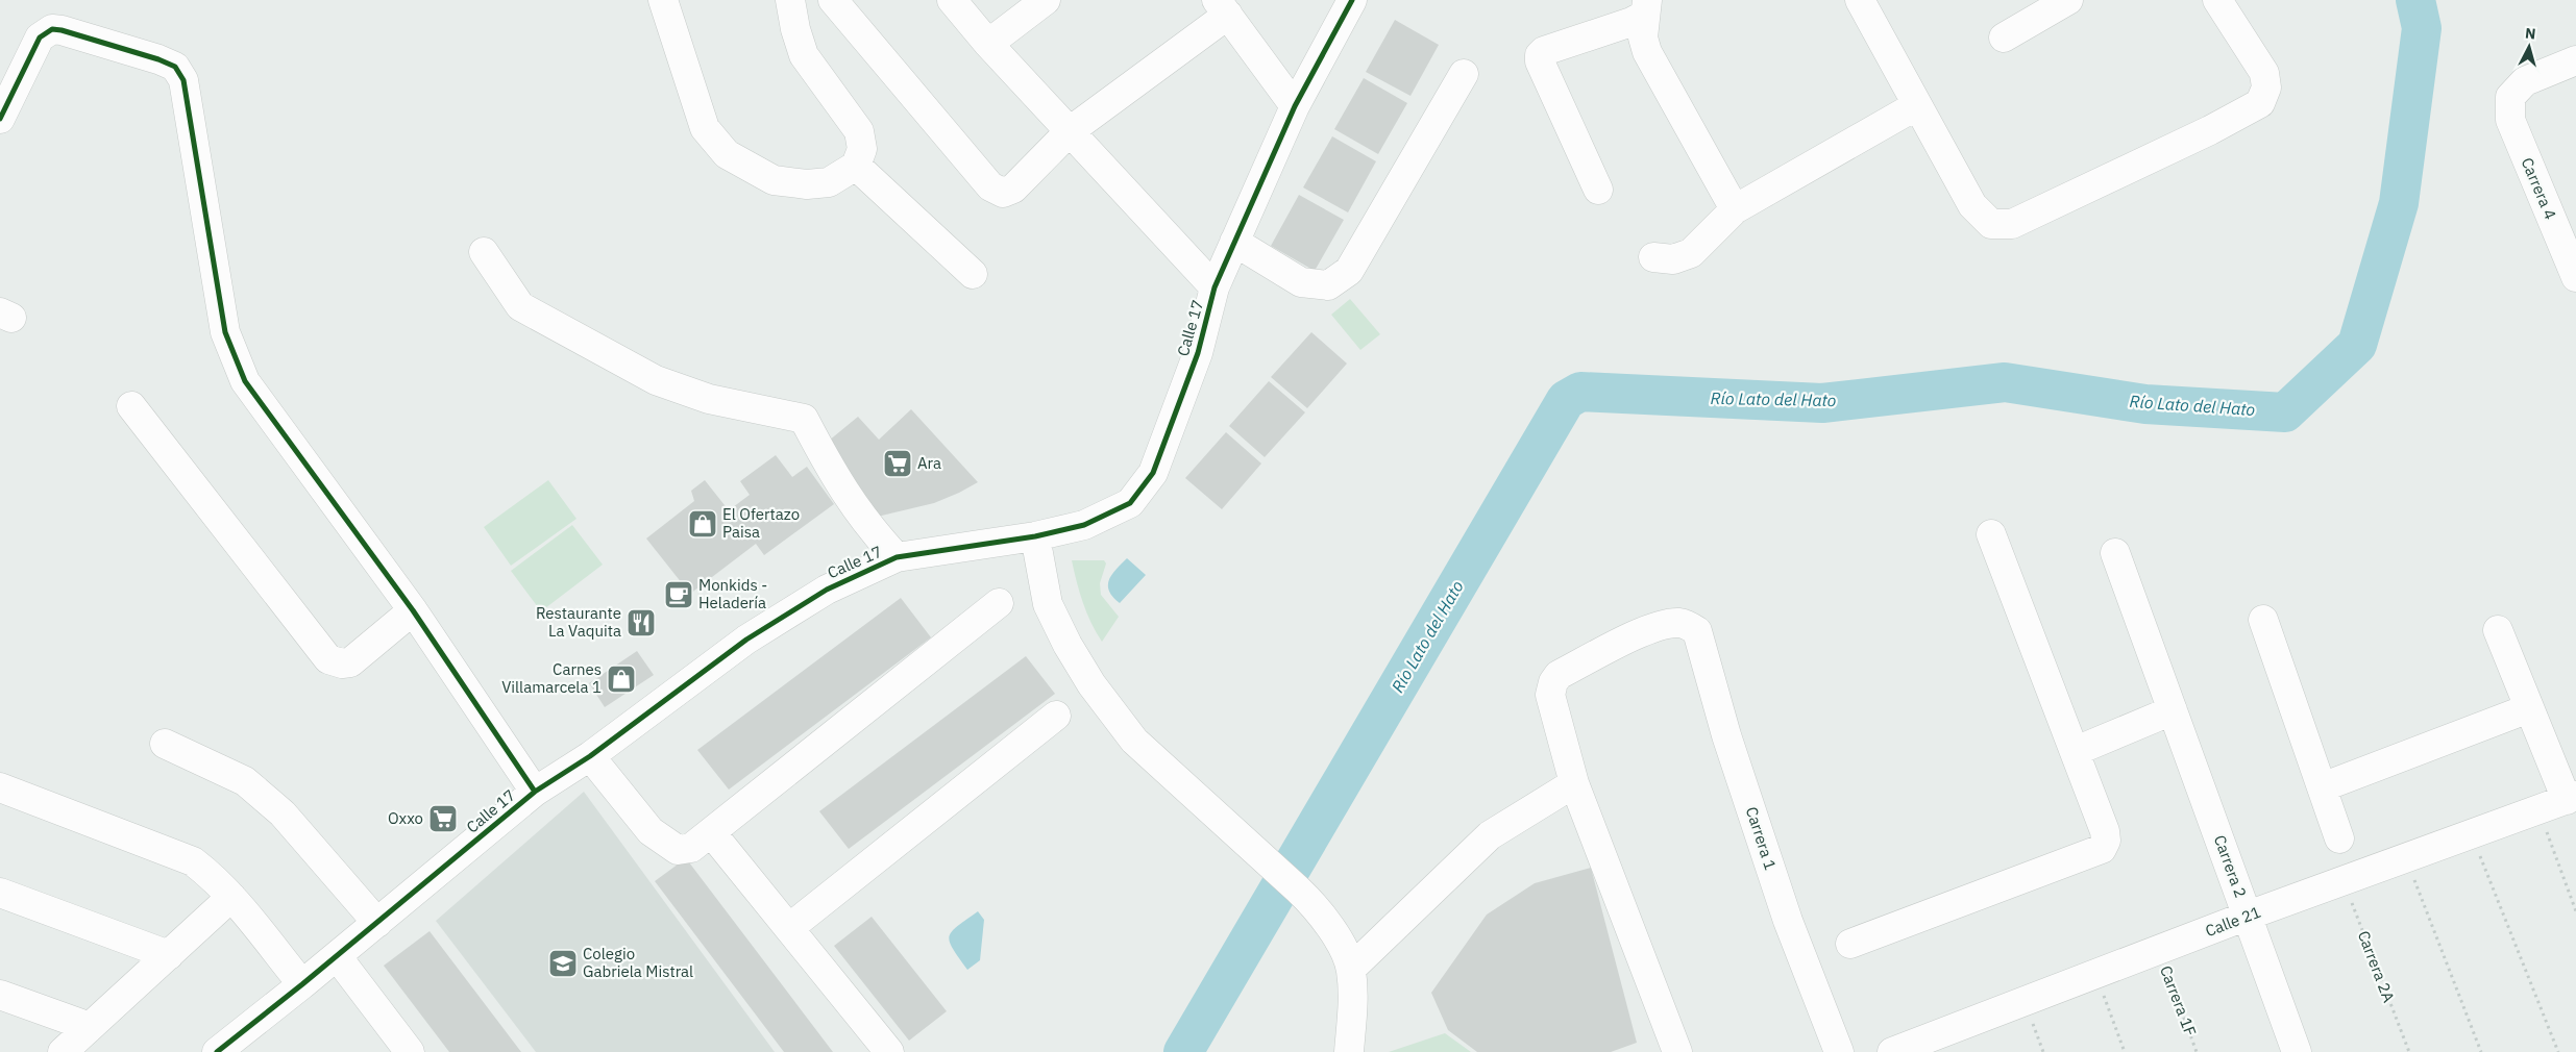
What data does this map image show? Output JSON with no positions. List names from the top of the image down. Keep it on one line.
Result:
{"streets":{"street":["Carrera 4","Calle 17","Carrera 1","Carrera 2","Calle 21"],"path":["Carrera 2A","Carrera 1F"]},"crossings":[["Carrera 2","Calle 21"],["Calle 21","Carrera 2A"],["Calle 21","Carrera 1F"]],"water":["Río Lato del Hato"],"places":{"supermarket":["Ara","Oxxo"],"shop":["El Ofertazo Paisa","Carnes Villamarcela 1"],"cafe":["Monkids - Heladería"],"restaurant":["Restaurante La Vaquita"],"school or university":["Colegio Gabriela Mistral"]},"north":"top"}
